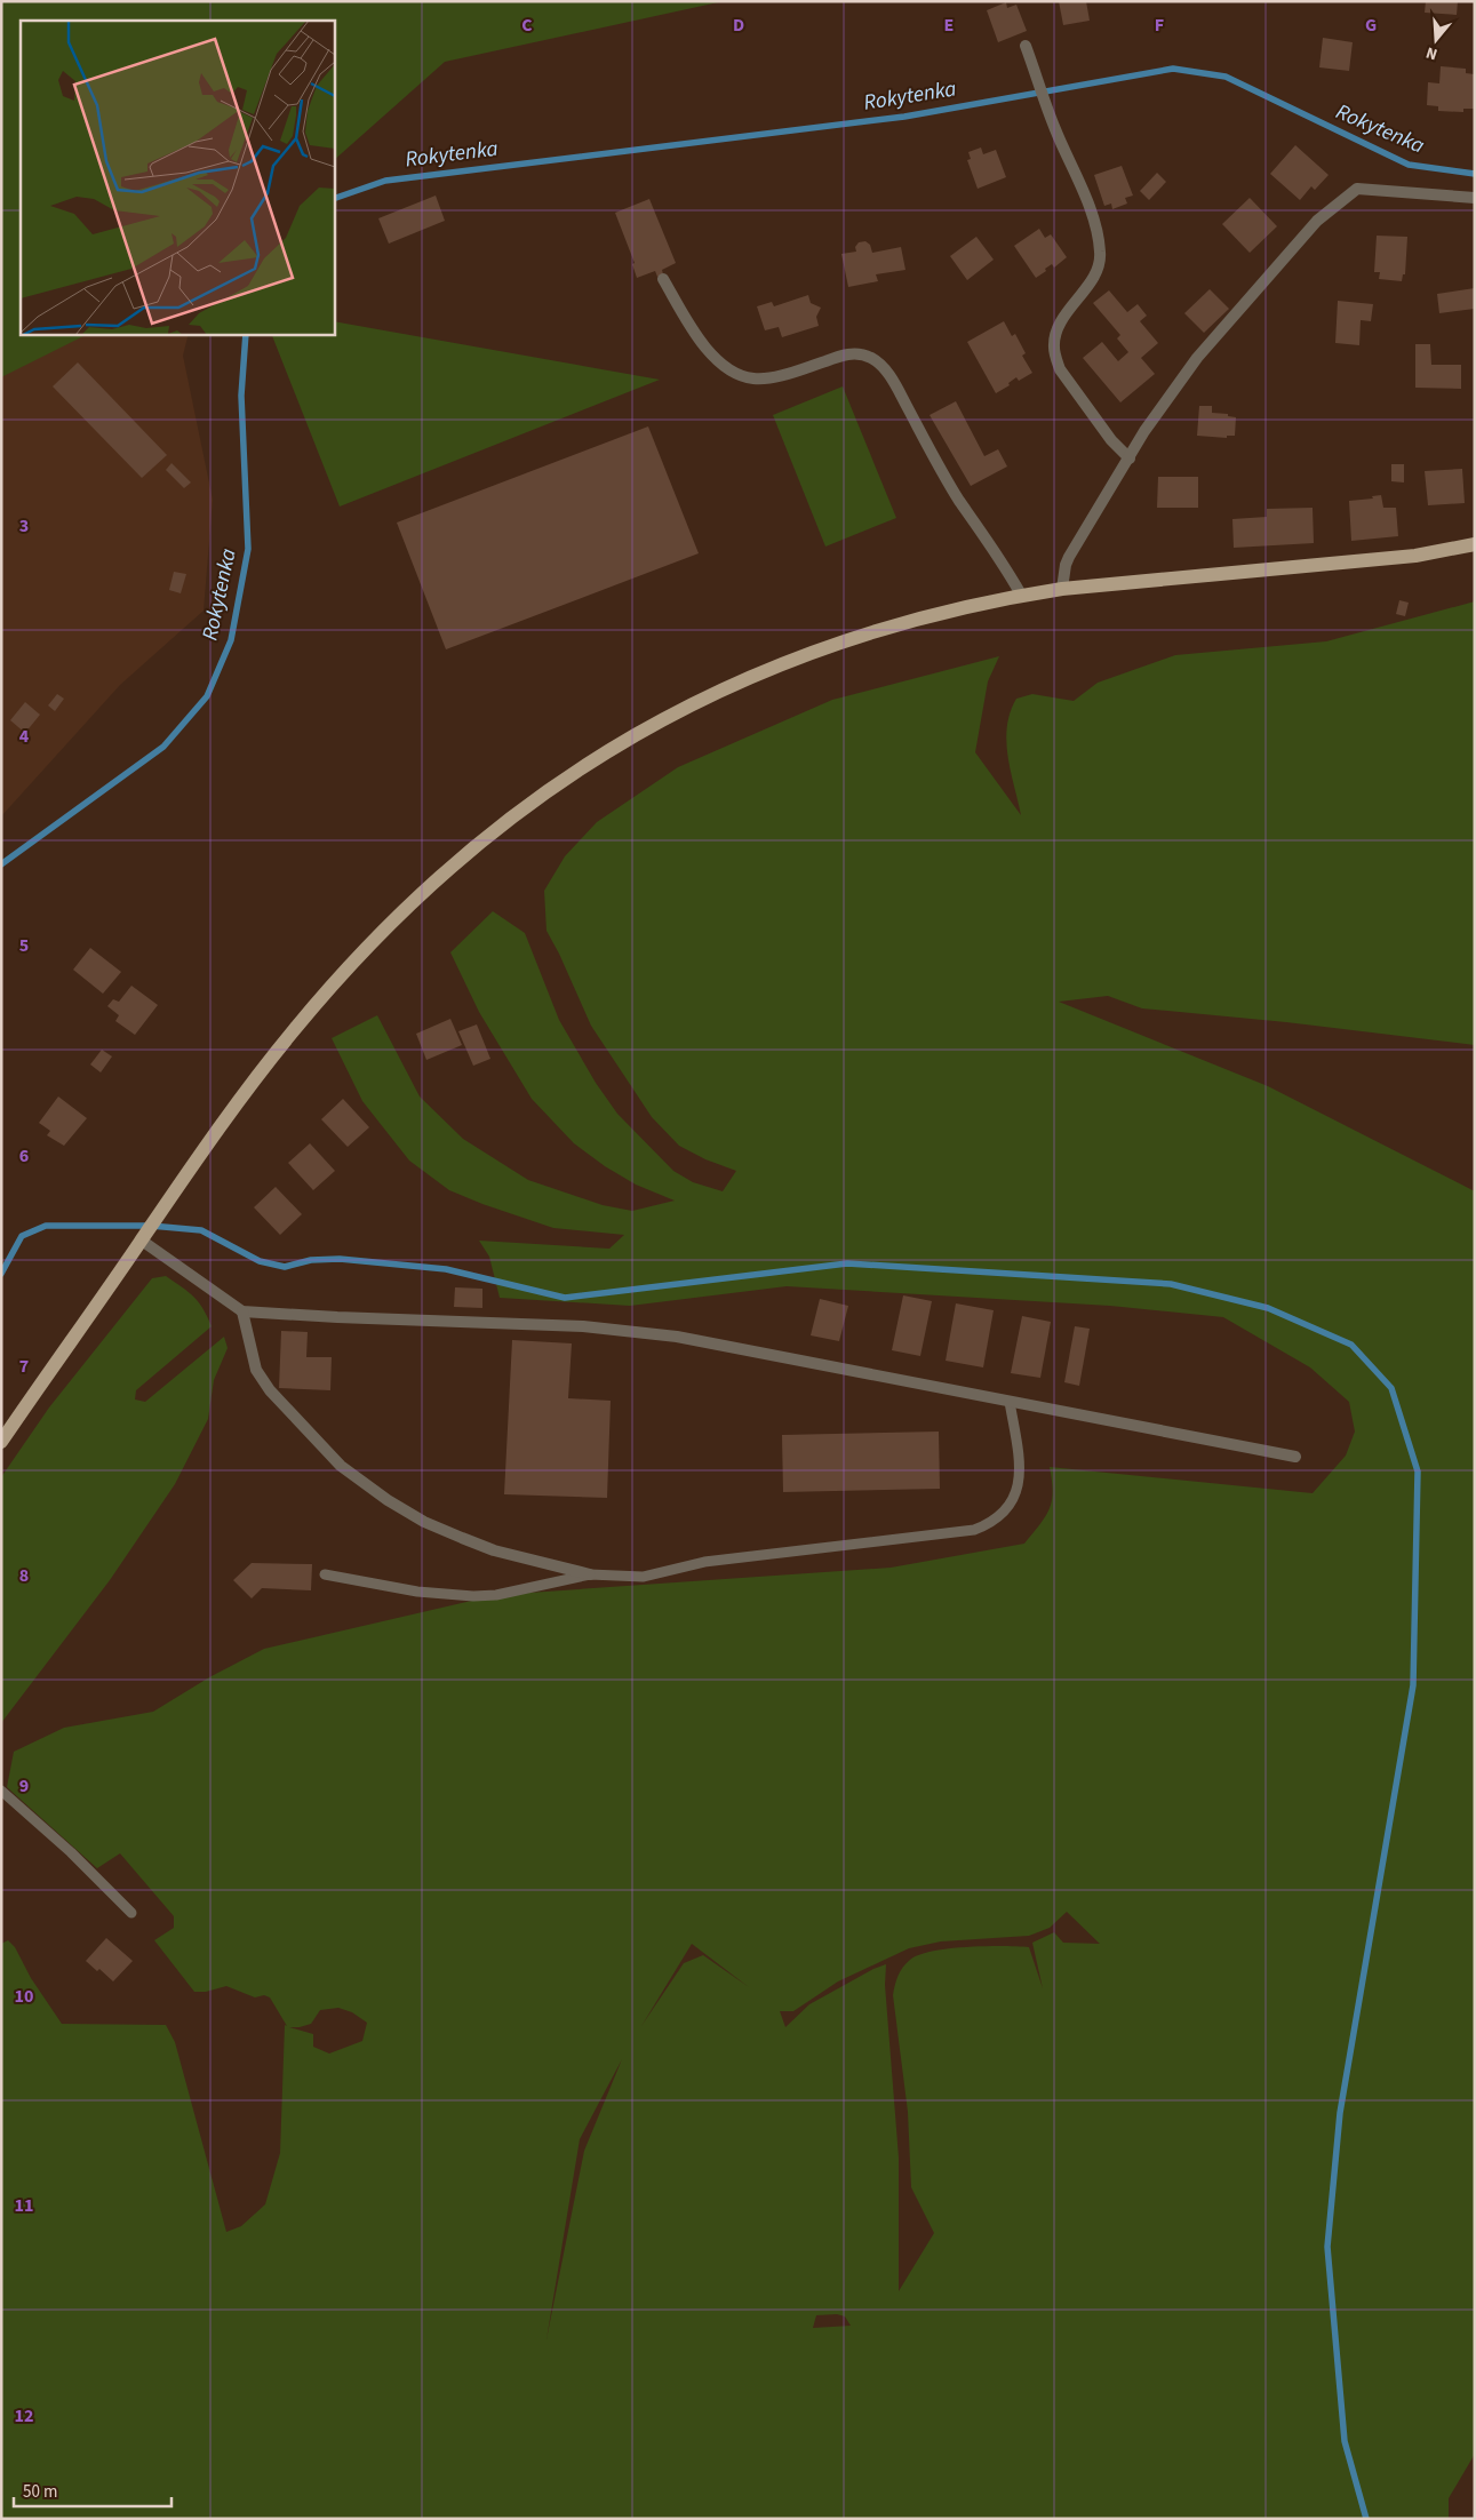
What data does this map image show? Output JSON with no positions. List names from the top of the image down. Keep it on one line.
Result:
{"water":["Rokytenka"],"scale_bar":"50 m","north":"bottom","grid":{"columns":["C","D","E","F","G"],"rows":["3","4","5","6","7","8","9","10","11","12"]}}
